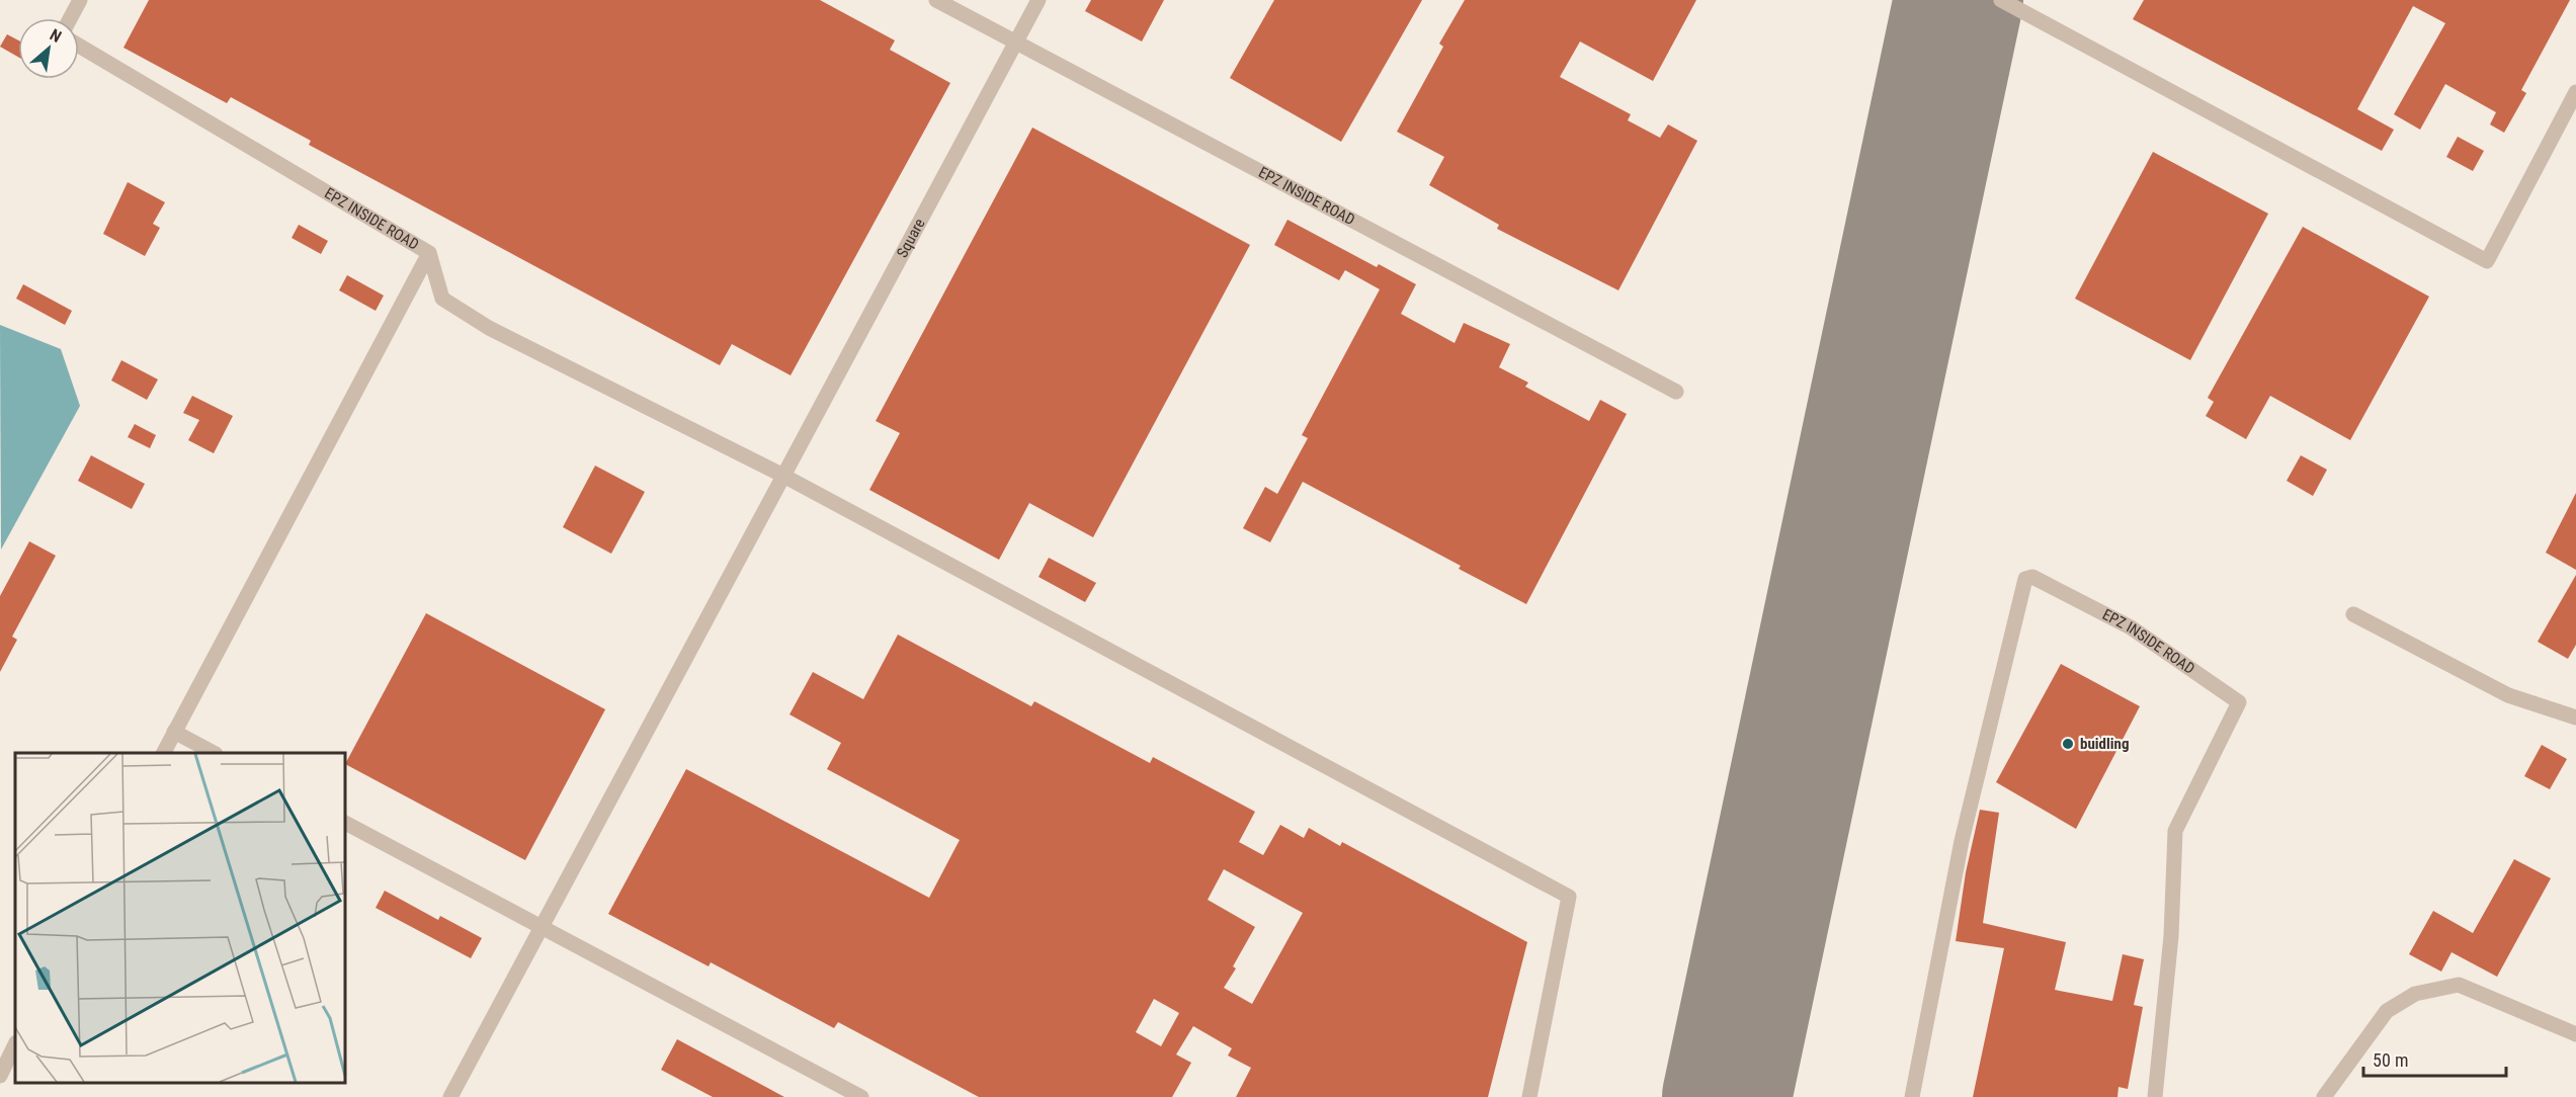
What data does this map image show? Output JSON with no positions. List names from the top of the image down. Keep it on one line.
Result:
{"streets":{"street":["EPZ INSIDE ROAD","Square"]},"crossings":[["EPZ INSIDE ROAD","Square"]],"places":["buidling"],"scale_bar":"50 m","north":"top right"}
